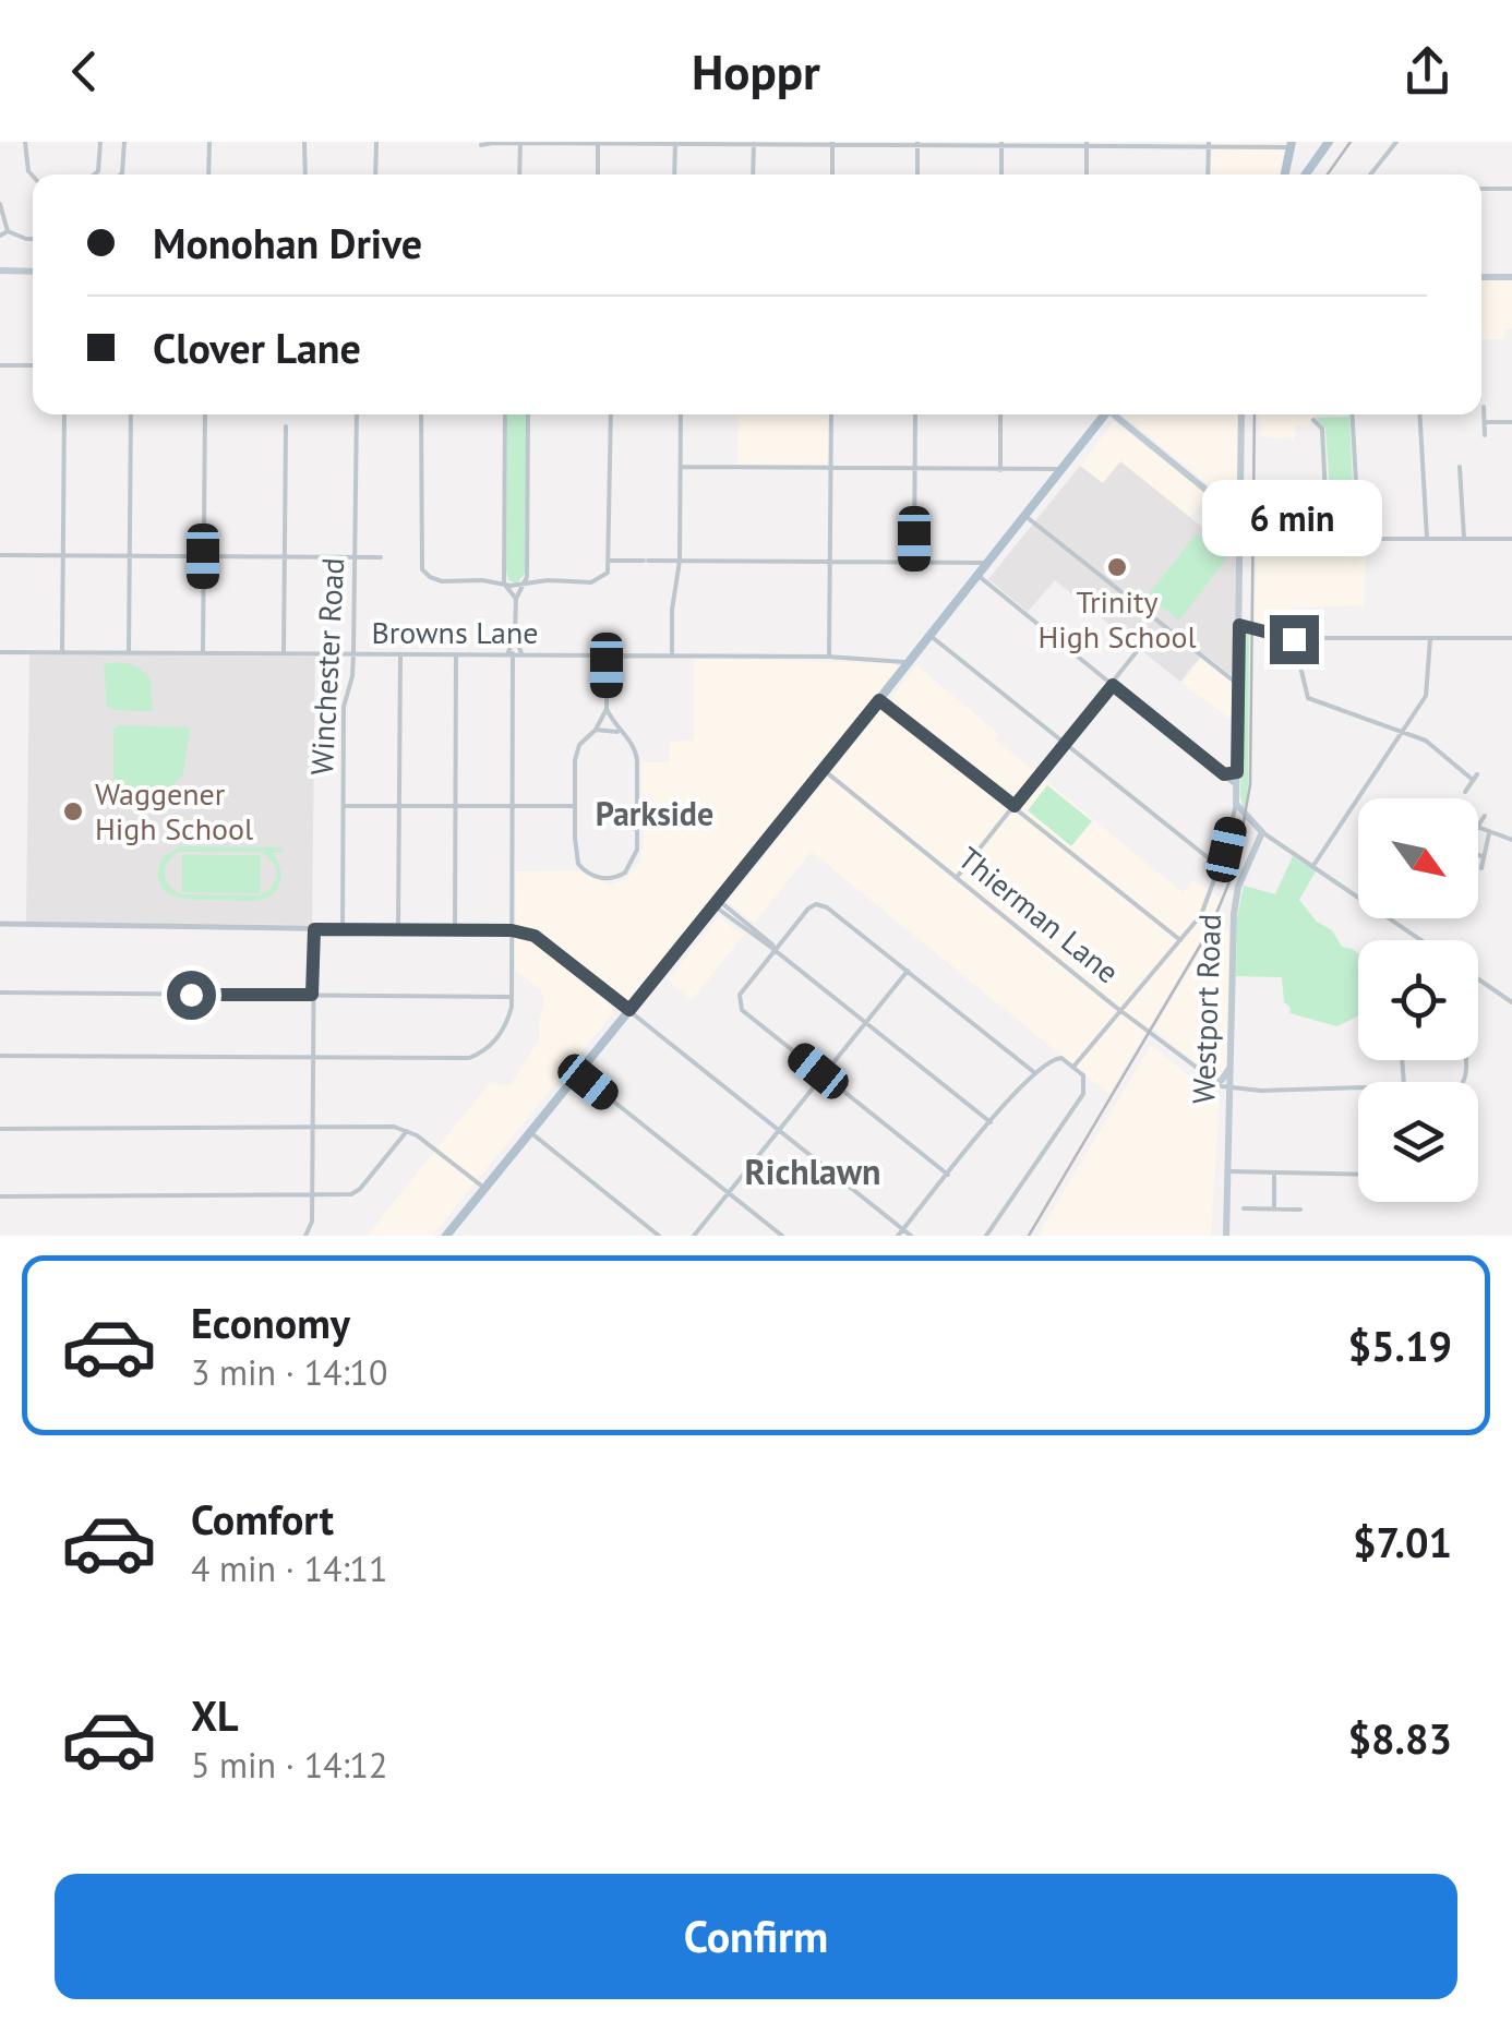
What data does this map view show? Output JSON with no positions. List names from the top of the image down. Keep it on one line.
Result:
{"streets":{"main road":["Westport Road"],"street":["Browns Lane","Winchester Road","Thierman Lane"]},"crossings":[["Browns Lane","Winchester Road"],["Thierman Lane","Westport Road"]],"districts":["Parkside","Richlawn"],"places":["Trinity High School","Waggener High School"],"north":"bottom right","page":{"header":"Hoppr","banner":["Monohan Drive","Clover Lane"],"bubble":"6 min","list":[{"name":"Economy","note":"3 min · 14:10","value":"$5.19"},{"name":"Comfort","note":"4 min · 14:11","value":"$7.01"},{"name":"XL","note":"5 min · 14:12","value":"$8.83"}],"buttons":"Confirm"}}
